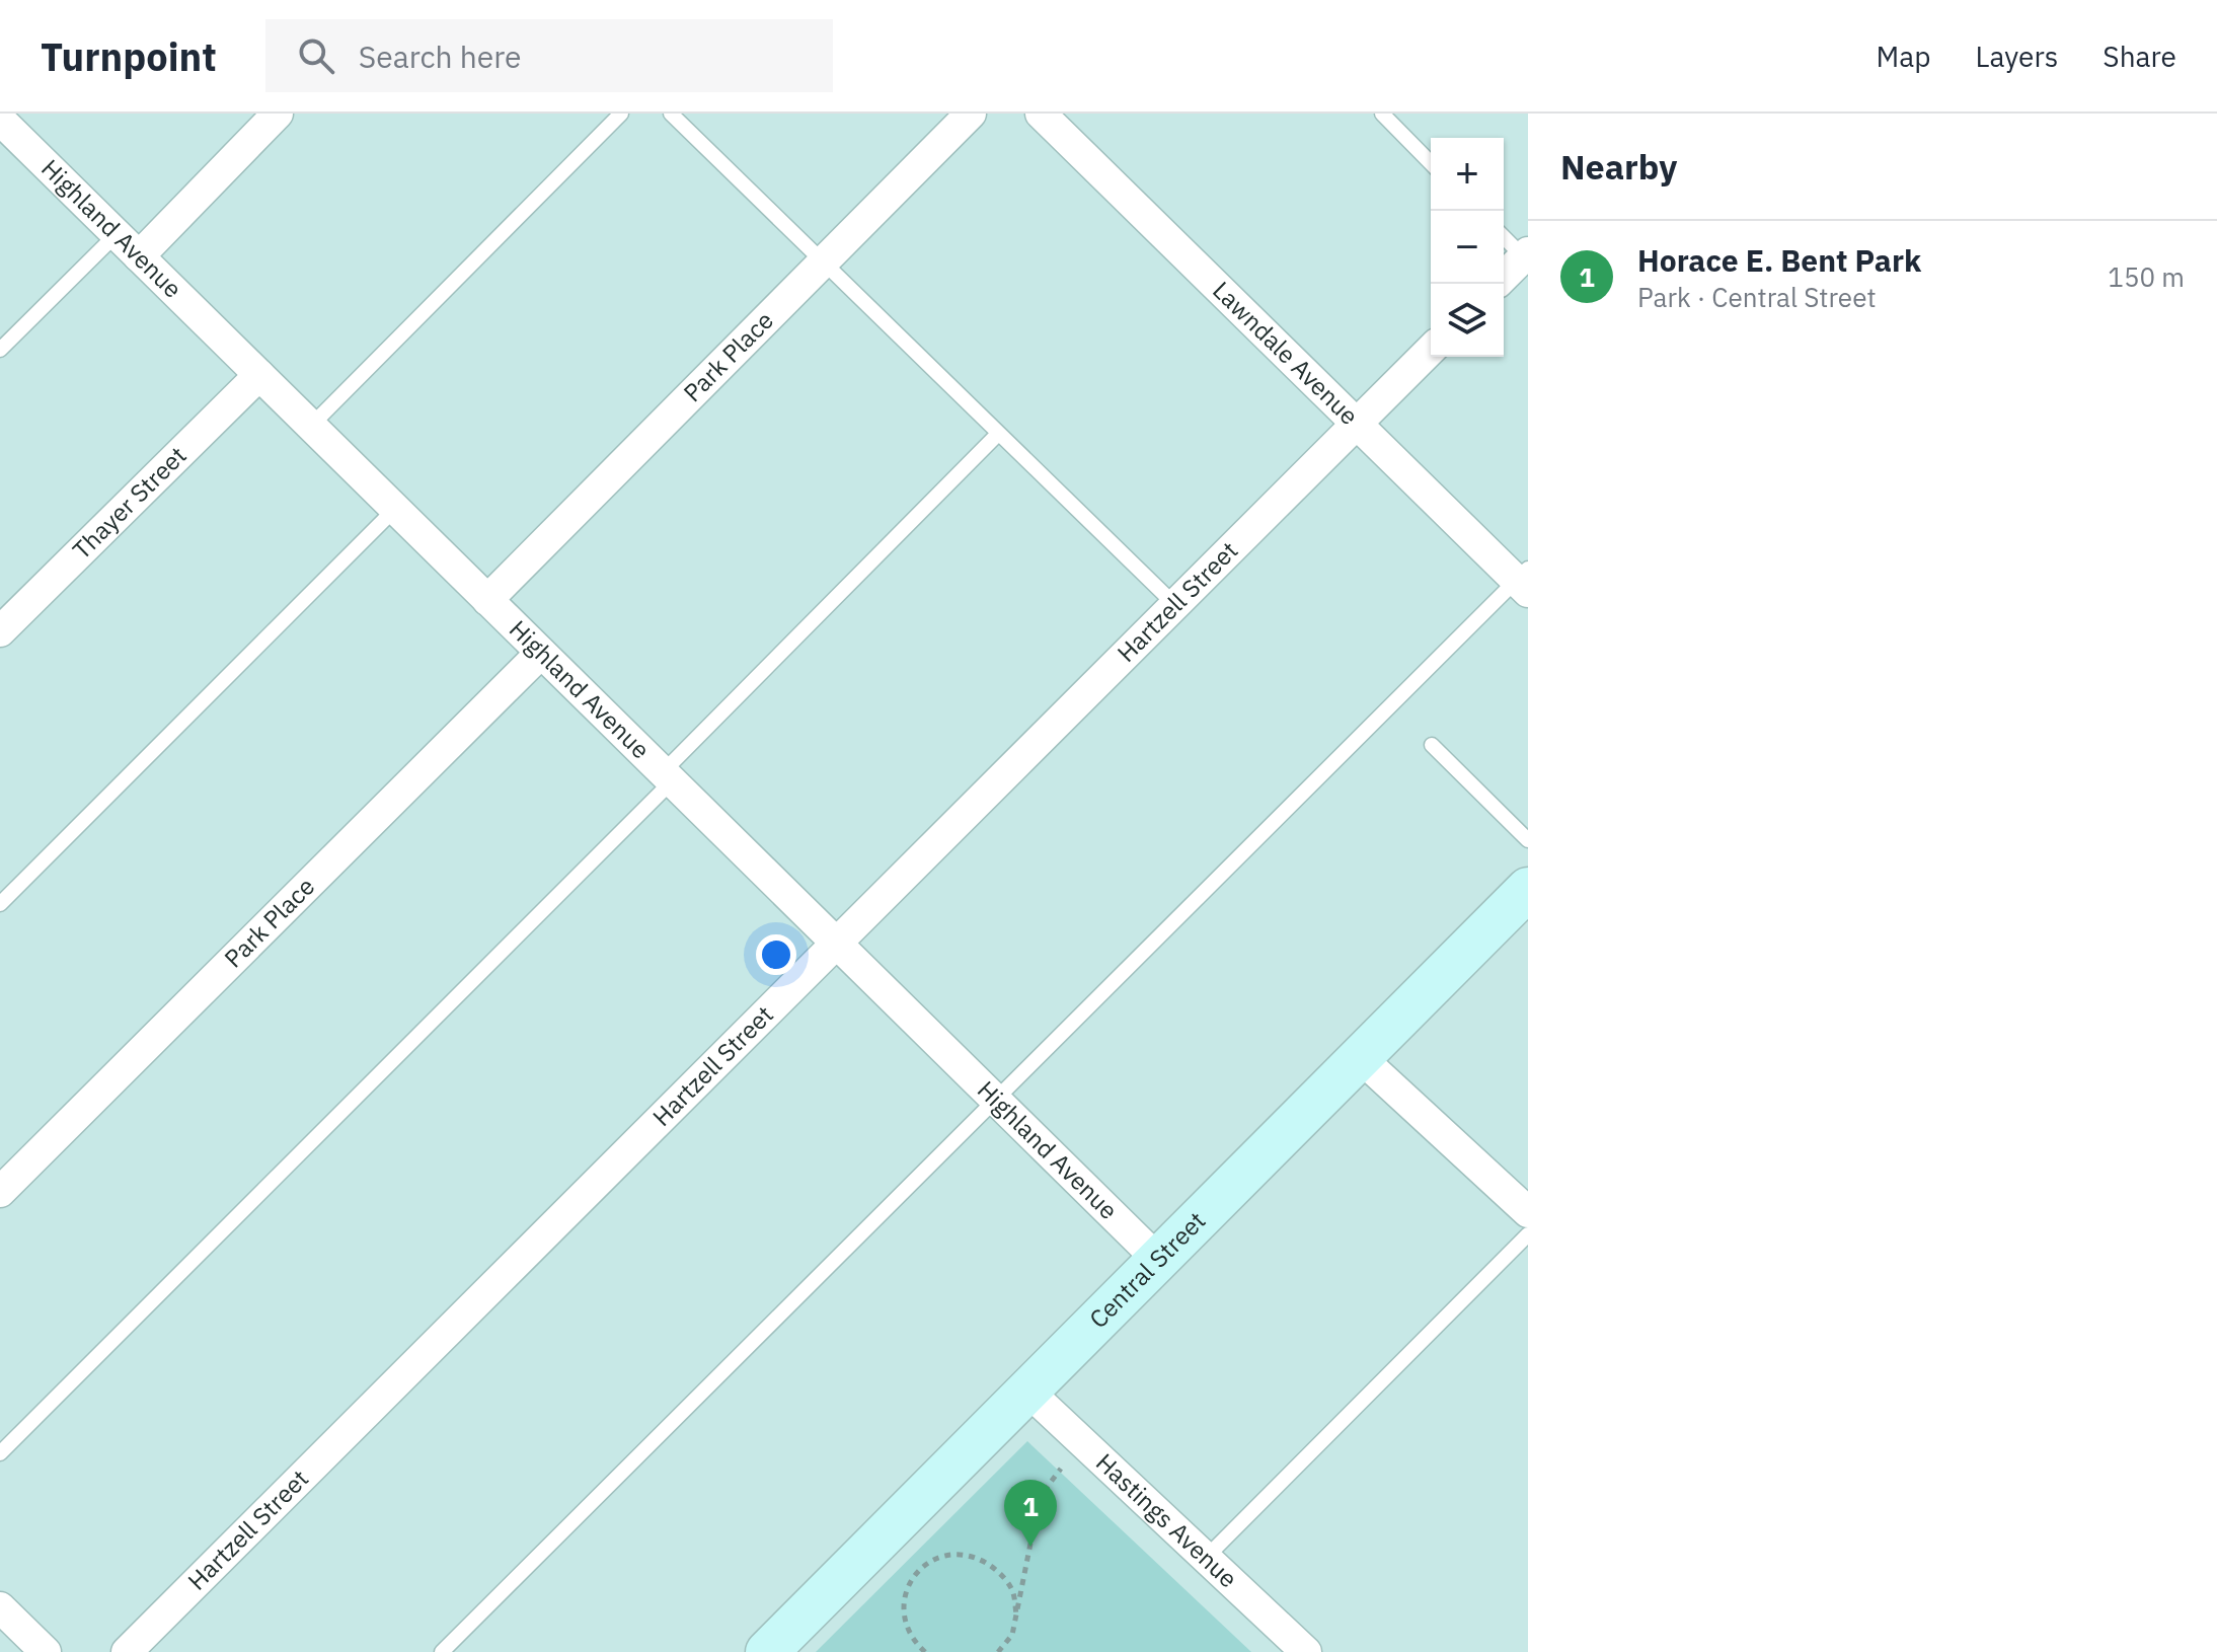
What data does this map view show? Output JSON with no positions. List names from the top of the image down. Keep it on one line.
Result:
{"streets":{"main road":["Central Street"],"street":["Highland Avenue","Lawndale Avenue","Park Place","Thayer Street","Hartzell Street","Hastings Avenue"]},"crossings":[["Highland Avenue","Park Place"],["Highland Avenue","Thayer Street"],["Highland Avenue","Hartzell Street"],["Highland Avenue","Central Street"],["Lawndale Avenue","Hartzell Street"],["Central Street","Hastings Avenue"]],"page":{"header":"Turnpoint","search":"Search here","nav":["Map","Layers","Share"],"heading":"Nearby","map_buttons":["+","−"],"list":[{"mark":"1","name":"Horace E. Bent Park","note":"Park · Central Street","value":"150 m"}],"pins":"1"}}
